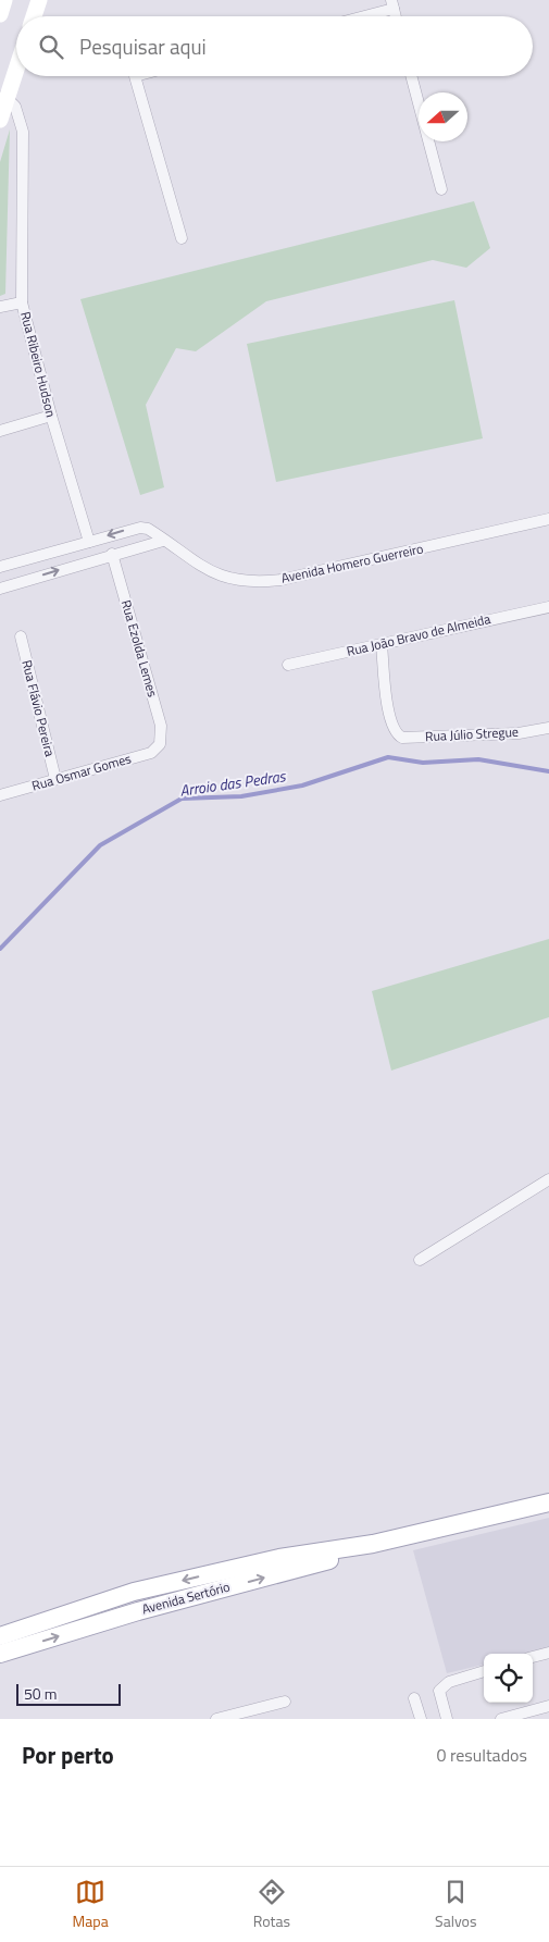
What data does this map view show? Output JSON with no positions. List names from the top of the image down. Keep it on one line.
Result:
{"streets":{"main road":["Avenida Sertório"],"street":["Rua Ribeiro Hudson","Avenida Homero Guerreiro","Rua João Bravo de Almeida","Rua Ezolda Lemes","Rua Flávio Pereira","Rua Júlio Stregue","Rua Osmar Gomes"]},"crossings":[["Rua Ribeiro Hudson","Avenida Homero Guerreiro"],["Rua João Bravo de Almeida","Rua Júlio Stregue"],["Rua Ezolda Lemes","Rua Osmar Gomes"],["Rua Flávio Pereira","Rua Osmar Gomes"]],"water":["Arroio das Pedras"],"scale_bar":"50 m","north":"left","page":{"search":"Pesquisar aqui","scale":"50 m","heading":["Por perto","0 resultados"],"nav":["Mapa","Rotas","Salvos"]}}
